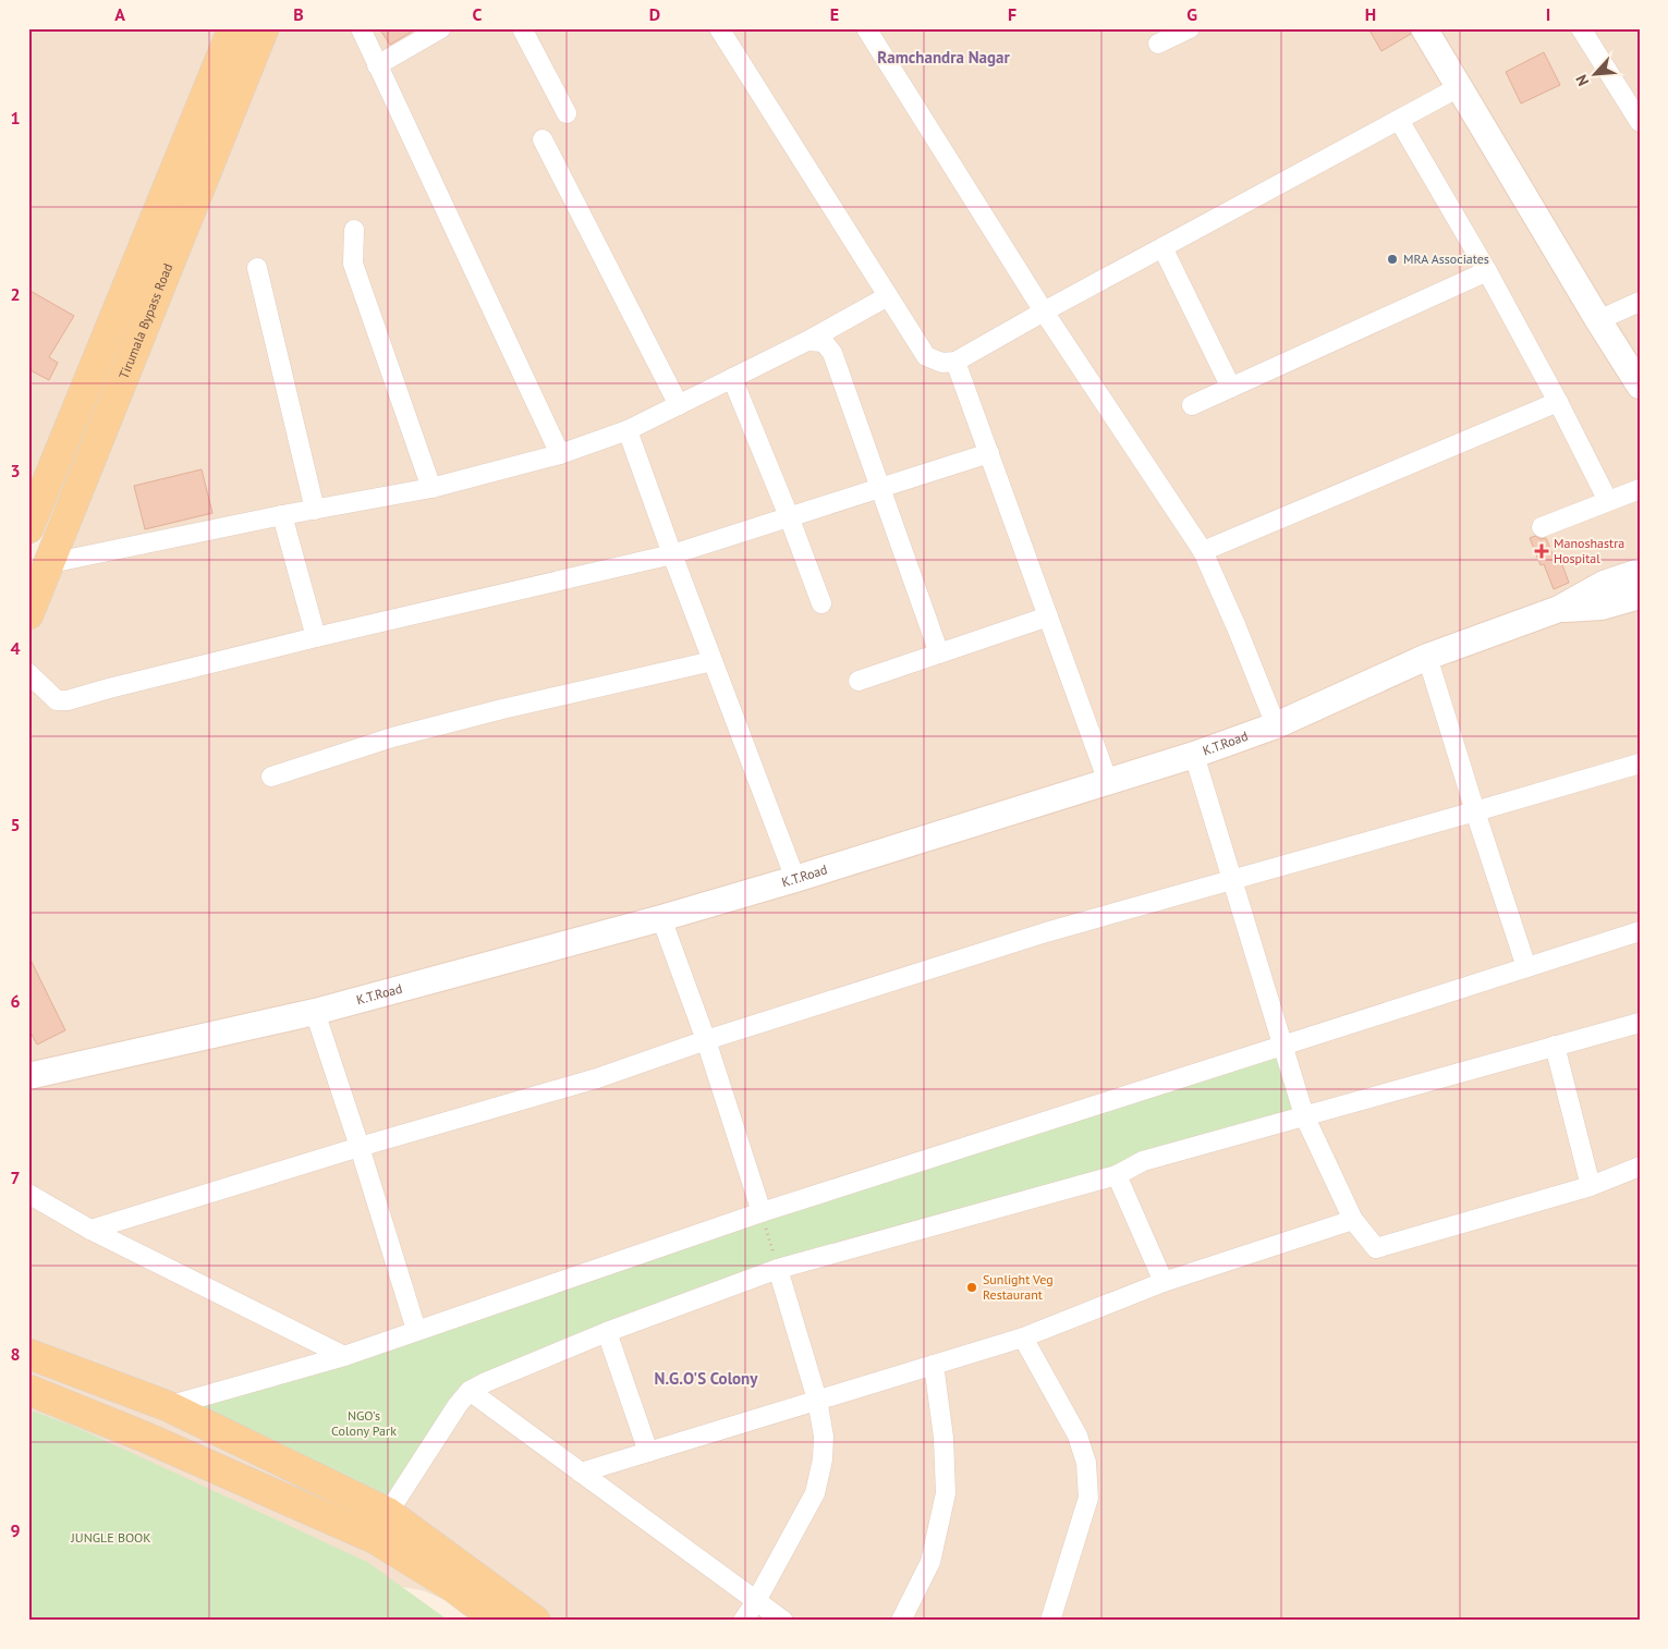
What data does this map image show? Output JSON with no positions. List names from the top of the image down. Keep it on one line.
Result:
{"streets":{"main road":["Tirumala Bypass Road","K.T.Road"]},"districts":["Ramchandra Nagar","N.G.O'S Colony"],"parks":["NGO's Colony Park","JUNGLE BOOK"],"places":{"other":["MRA Associates","Sunlight Veg Restaurant"],"health":["Manoshastra Hospital"]},"north":"bottom left","grid":{"columns":["A","B","C","D","E","F","G","H","I"],"rows":["1","2","3","4","5","6","7","8","9"]}}
